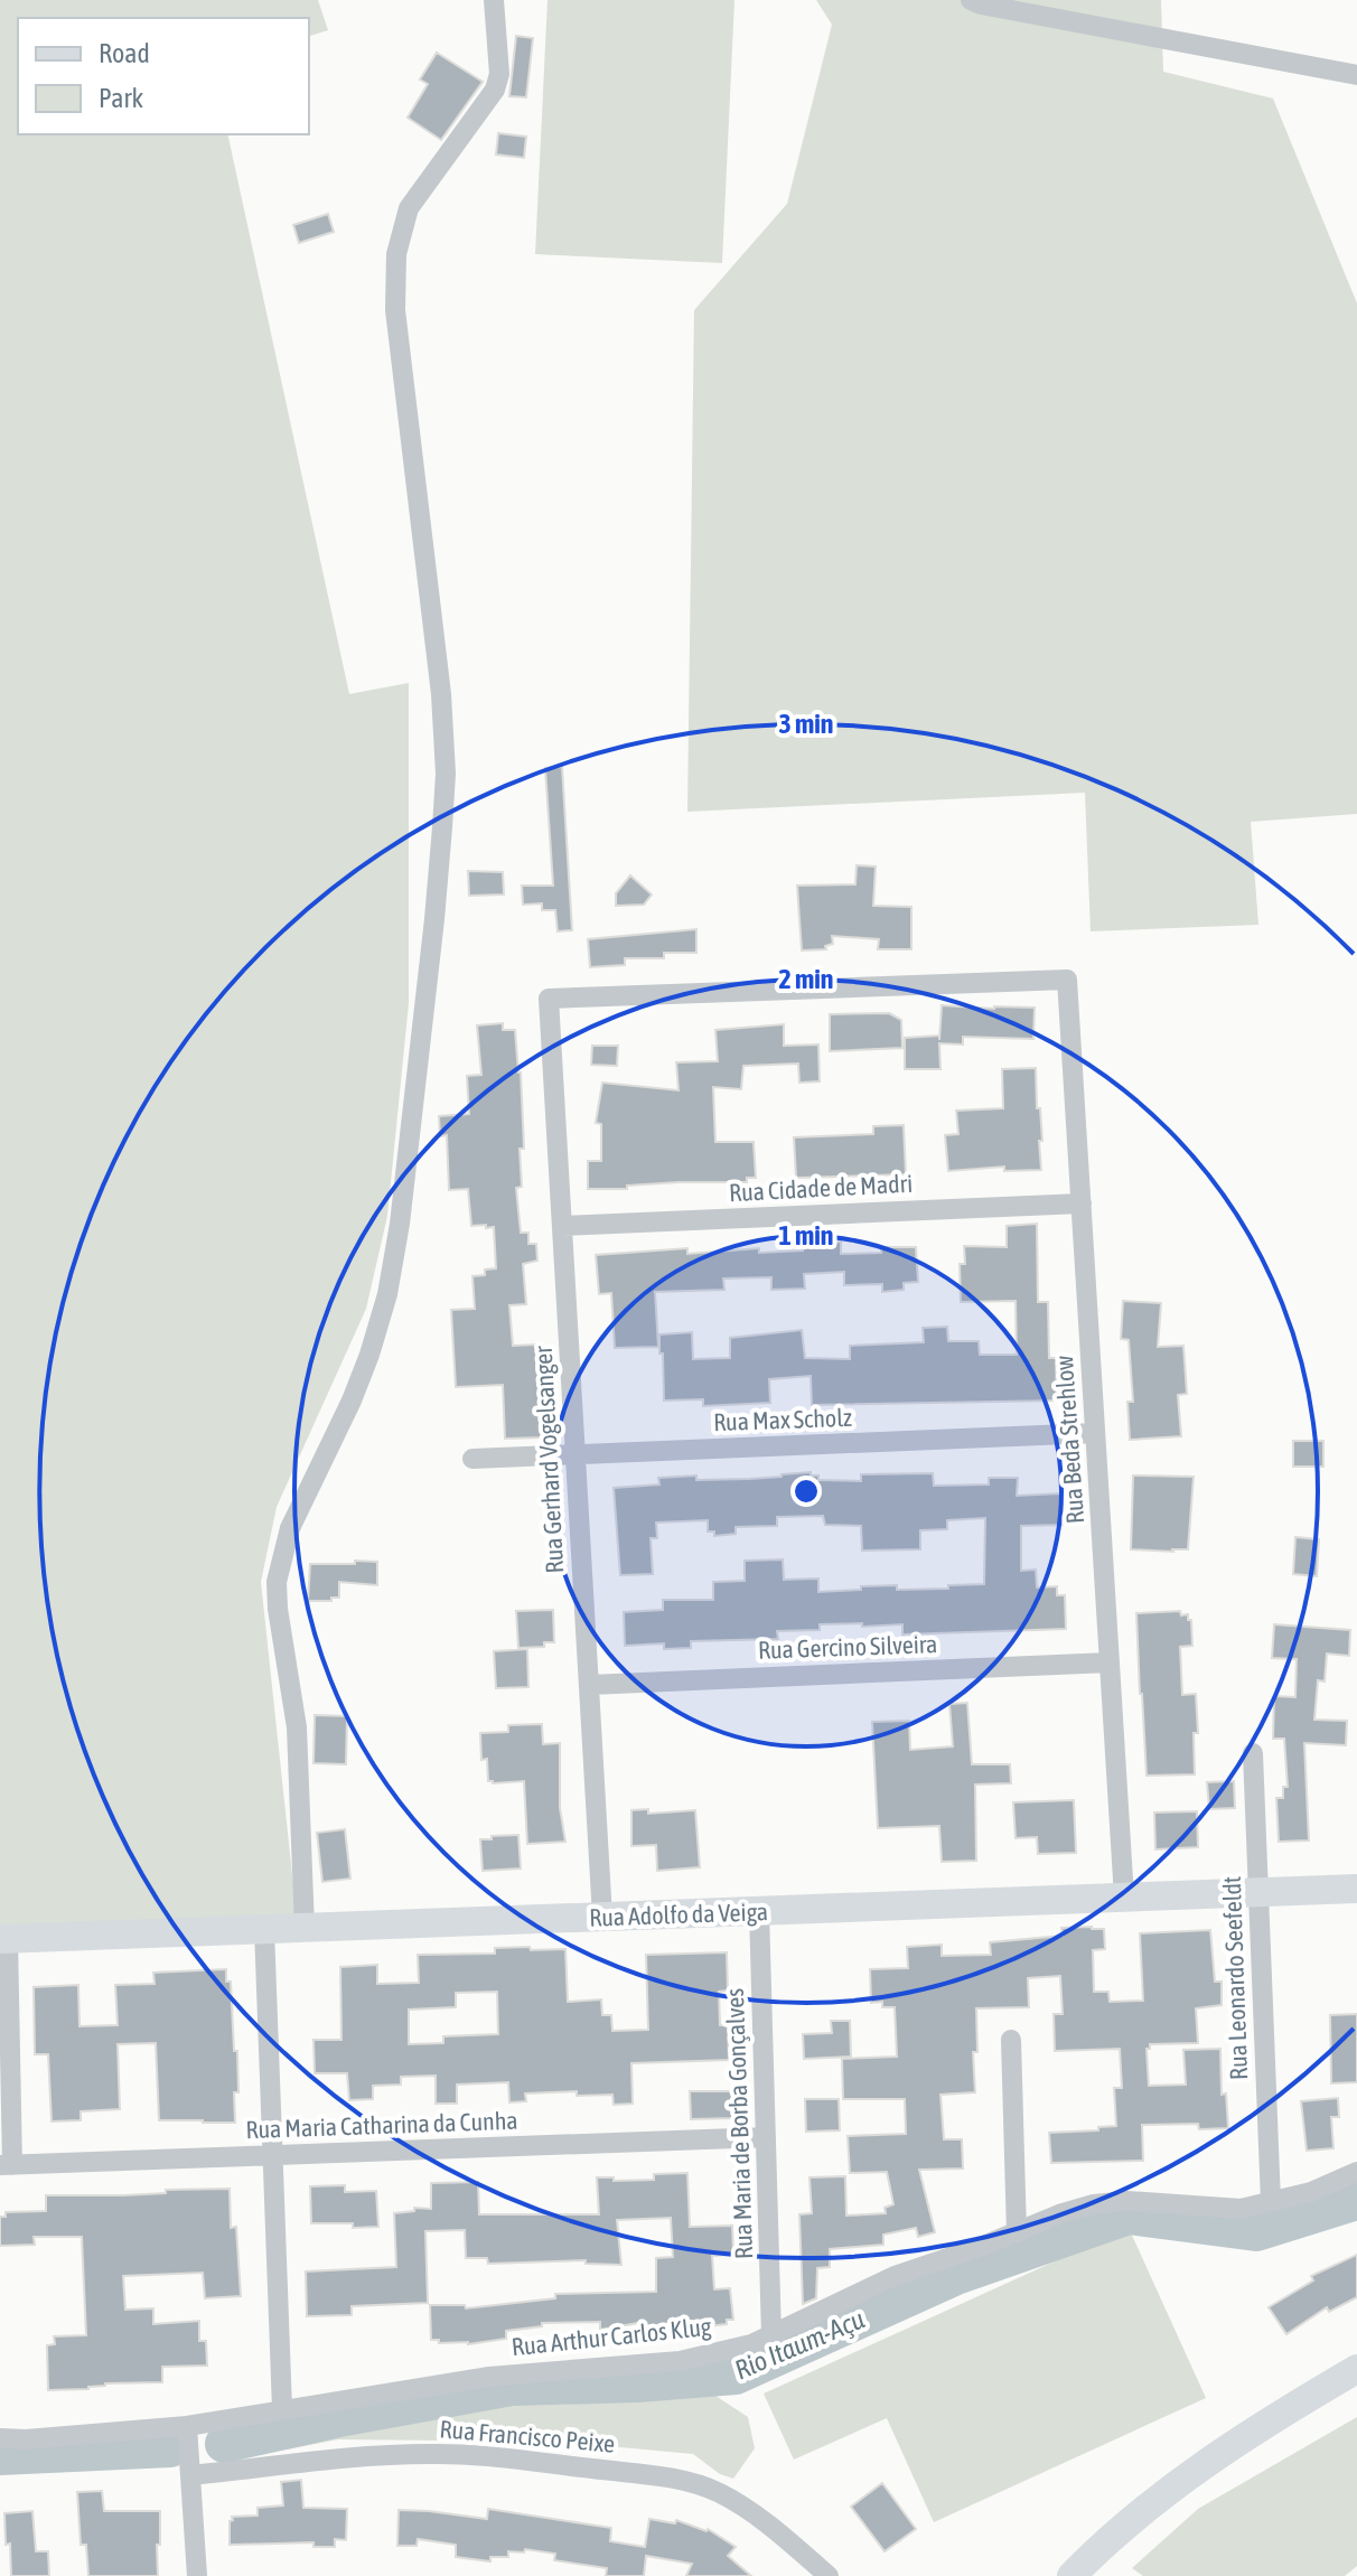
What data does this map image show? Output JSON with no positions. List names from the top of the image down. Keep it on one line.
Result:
{"streets":{"street":["Rua Cidade de Madri","Rua Max Scholz","Rua Beda Strehlow","Rua Gerhard Vogelsanger","Rua Gercino Silveira","Rua Adolfo da Veiga","Rua Leonardo Seefeldt","Rua Maria de Borba Gonçalves","Rua Maria Catharina da Cunha","Rua Arthur Carlos Klug","Rua Francisco Peixe"]},"crossings":[["Rua Cidade de Madri","Rua Beda Strehlow"],["Rua Cidade de Madri","Rua Gerhard Vogelsanger"],["Rua Max Scholz","Rua Beda Strehlow"],["Rua Max Scholz","Rua Gerhard Vogelsanger"],["Rua Beda Strehlow","Rua Gerhard Vogelsanger"],["Rua Beda Strehlow","Rua Gercino Silveira"],["Rua Beda Strehlow","Rua Adolfo da Veiga"],["Rua Gerhard Vogelsanger","Rua Gercino Silveira"],["Rua Gerhard Vogelsanger","Rua Adolfo da Veiga"],["Rua Adolfo da Veiga","Rua Leonardo Seefeldt"],["Rua Adolfo da Veiga","Rua Maria de Borba Gonçalves"],["Rua Leonardo Seefeldt","Rua Arthur Carlos Klug"],["Rua Maria de Borba Gonçalves","Rua Maria Catharina da Cunha"],["Rua Maria de Borba Gonçalves","Rua Arthur Carlos Klug"]],"water":["Rio Itaum-Açu"],"legend":["Road","Park"],"rings":["3 min","2 min","1 min"]}
